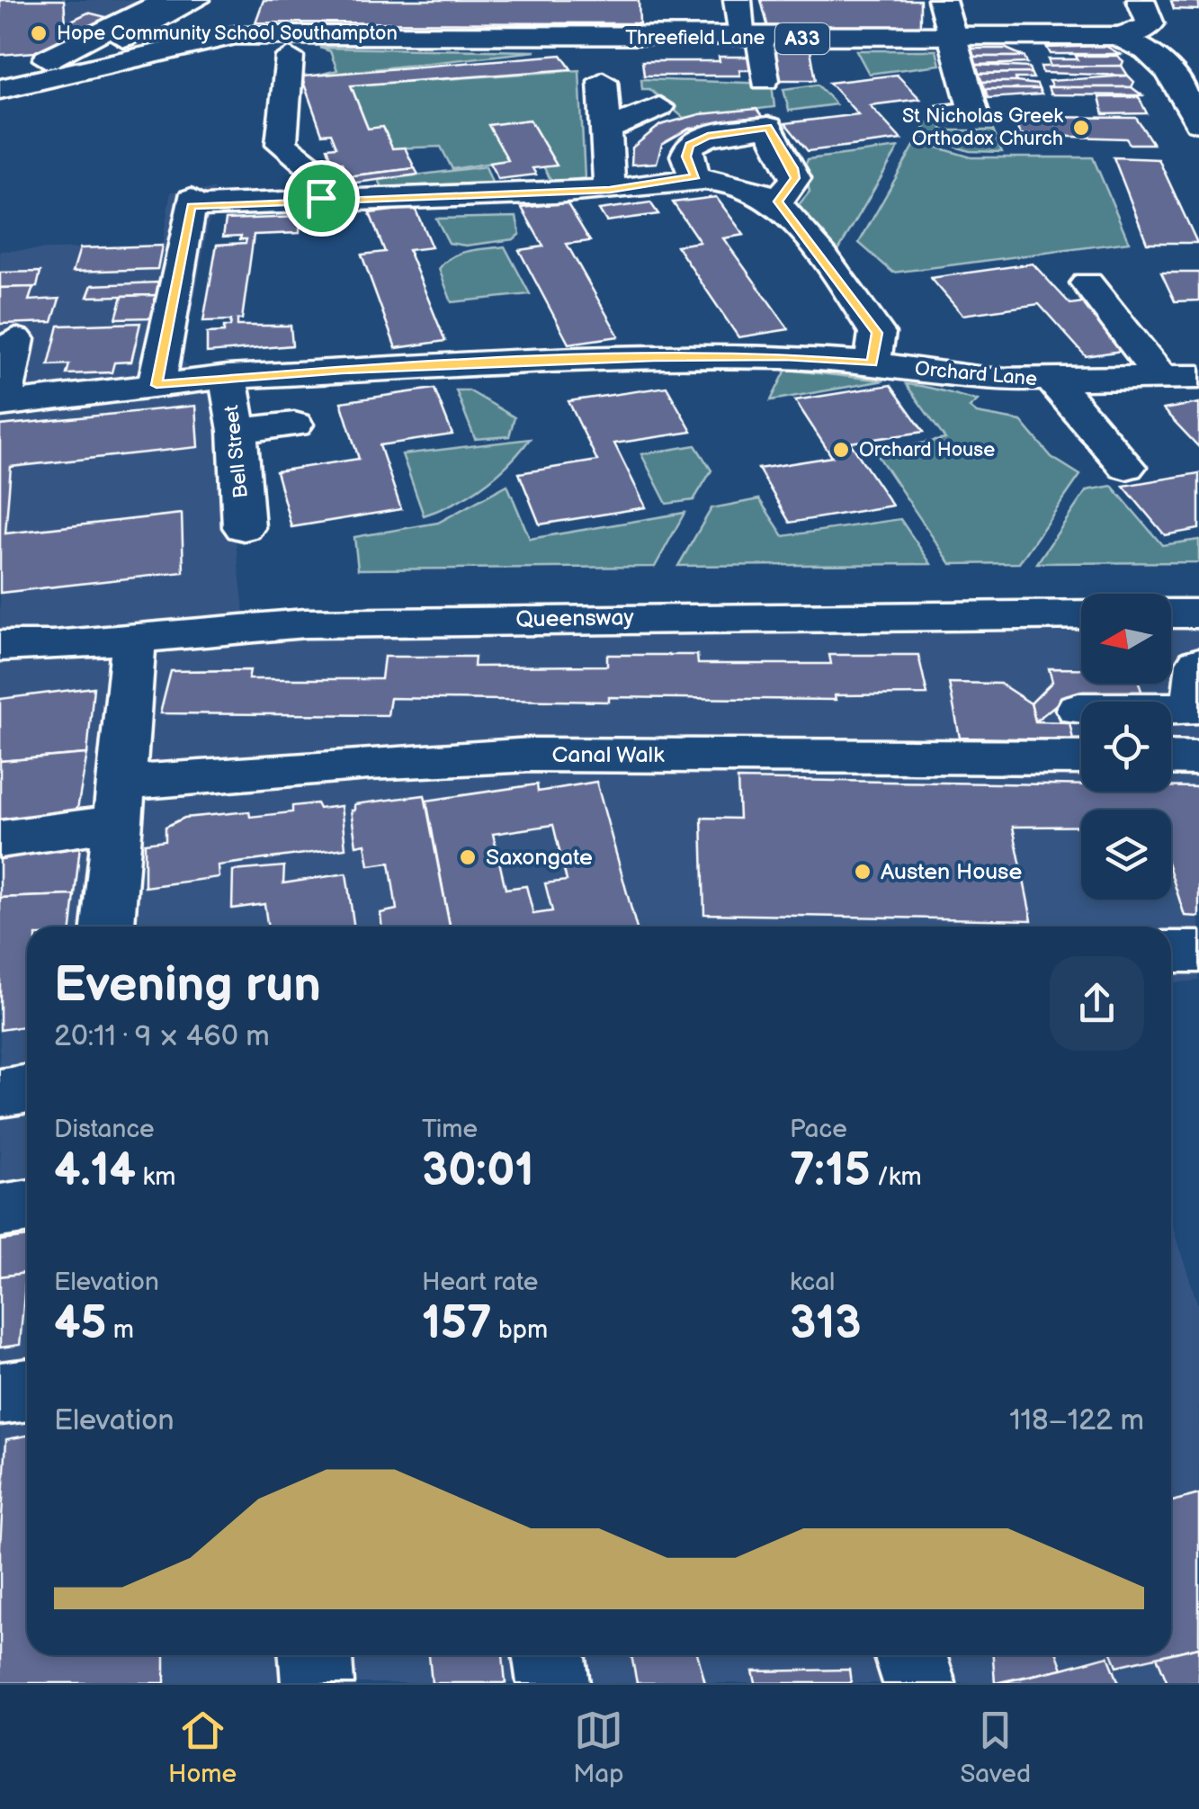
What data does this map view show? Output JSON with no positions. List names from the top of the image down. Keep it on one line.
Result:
{"streets":{"street":["Threefield Lane","A33","Orchard Lane","Bell Street","Queensway","Canal Walk"]},"crossings":[["Threefield Lane","A33"],["Orchard Lane","Bell Street"]],"places":["Hope Community School Southampton","St Nicholas Greek Orthodox Church","Orchard House","Saxongate","Austen House"],"north":"left","page":{"heading":["Evening run","20:11 · 9 × 460 m"],"stats":[["Distance","4.14 km"],["Time","30:01"],["Pace","7:15 /km"],["Elevation","45 m"],["Heart rate","157 bpm"],["kcal","313"]],"chart":["Elevation","118–122 m"],"tabs":["Home","Map","Saved"]}}
